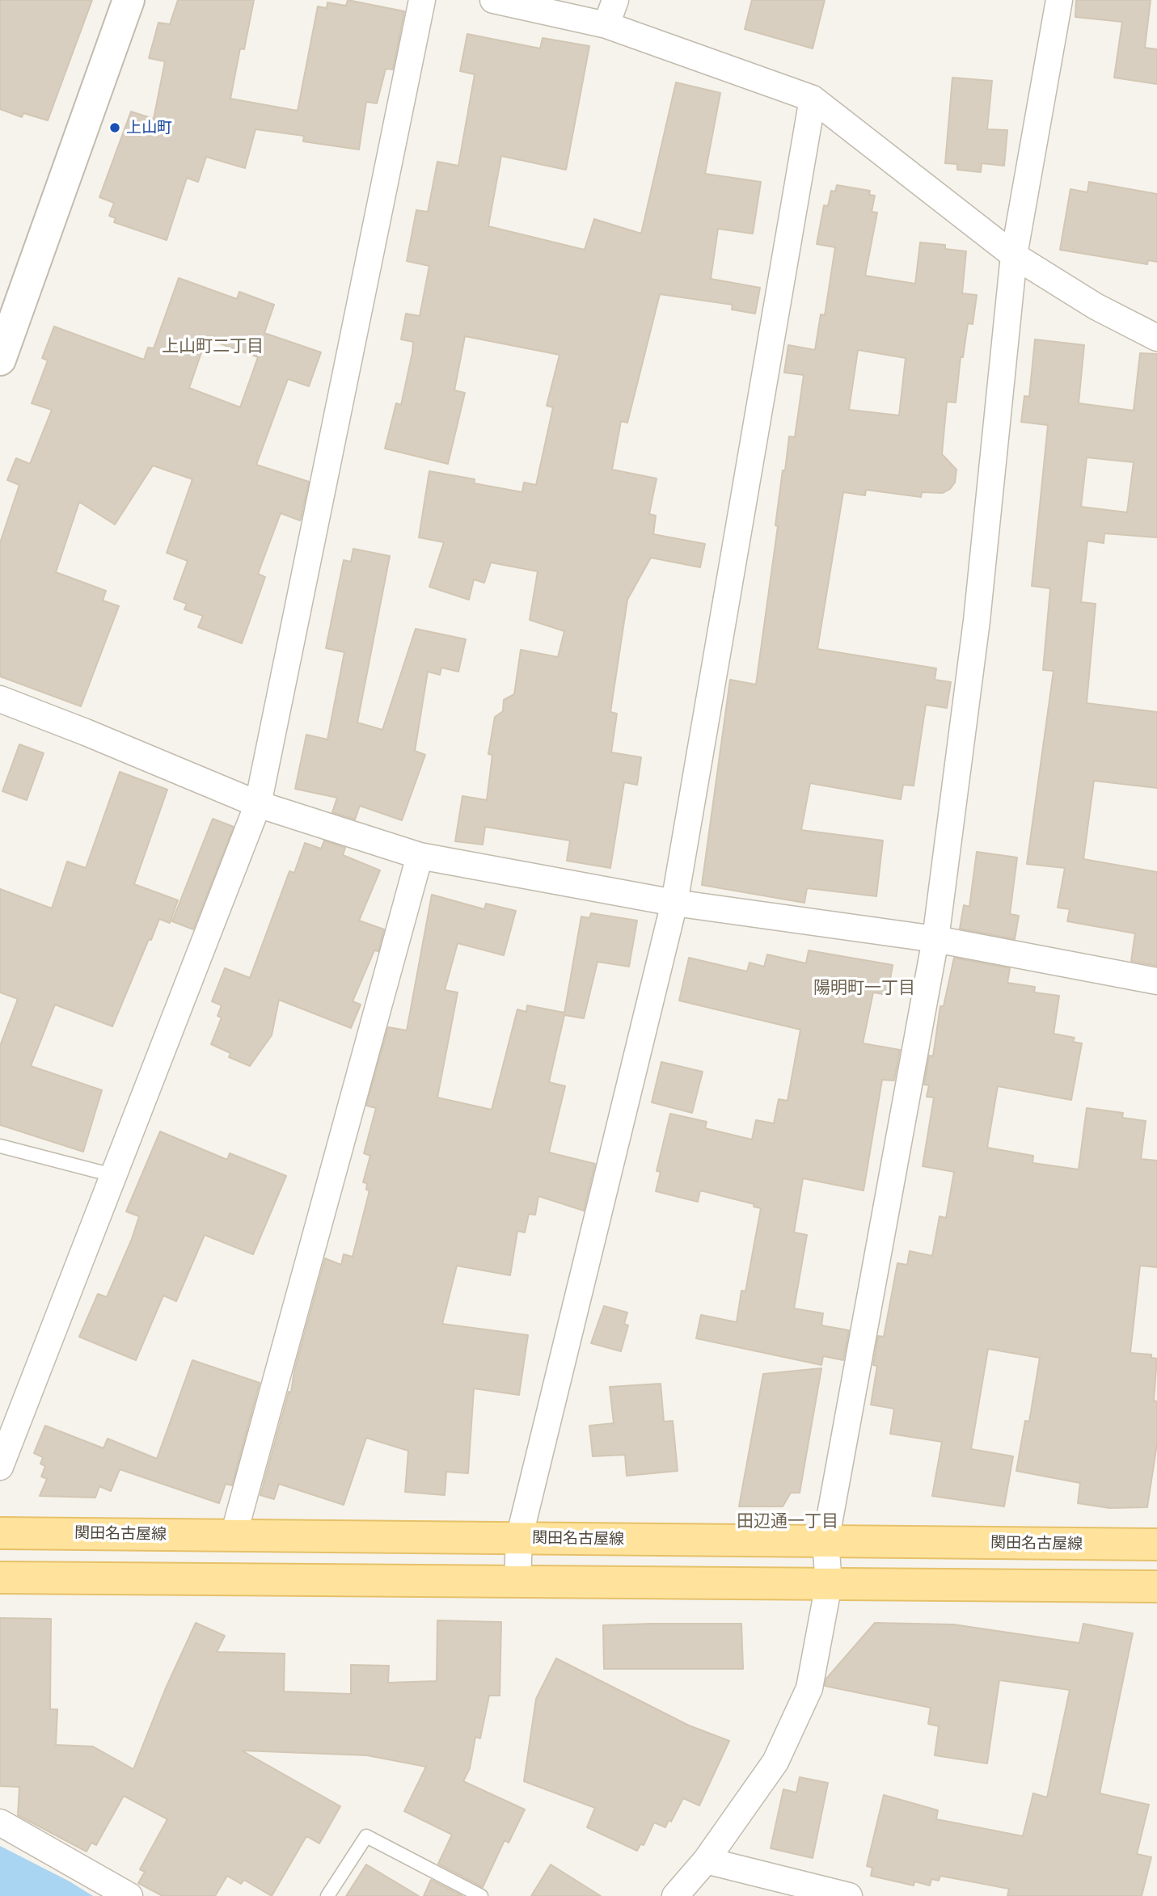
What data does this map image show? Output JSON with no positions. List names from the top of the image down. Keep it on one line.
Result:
{"streets":{"main road":["関田名古屋線"]},"districts":["上山町二丁目","陽明町一丁目","田辺通一丁目"],"places":["上山町"]}
